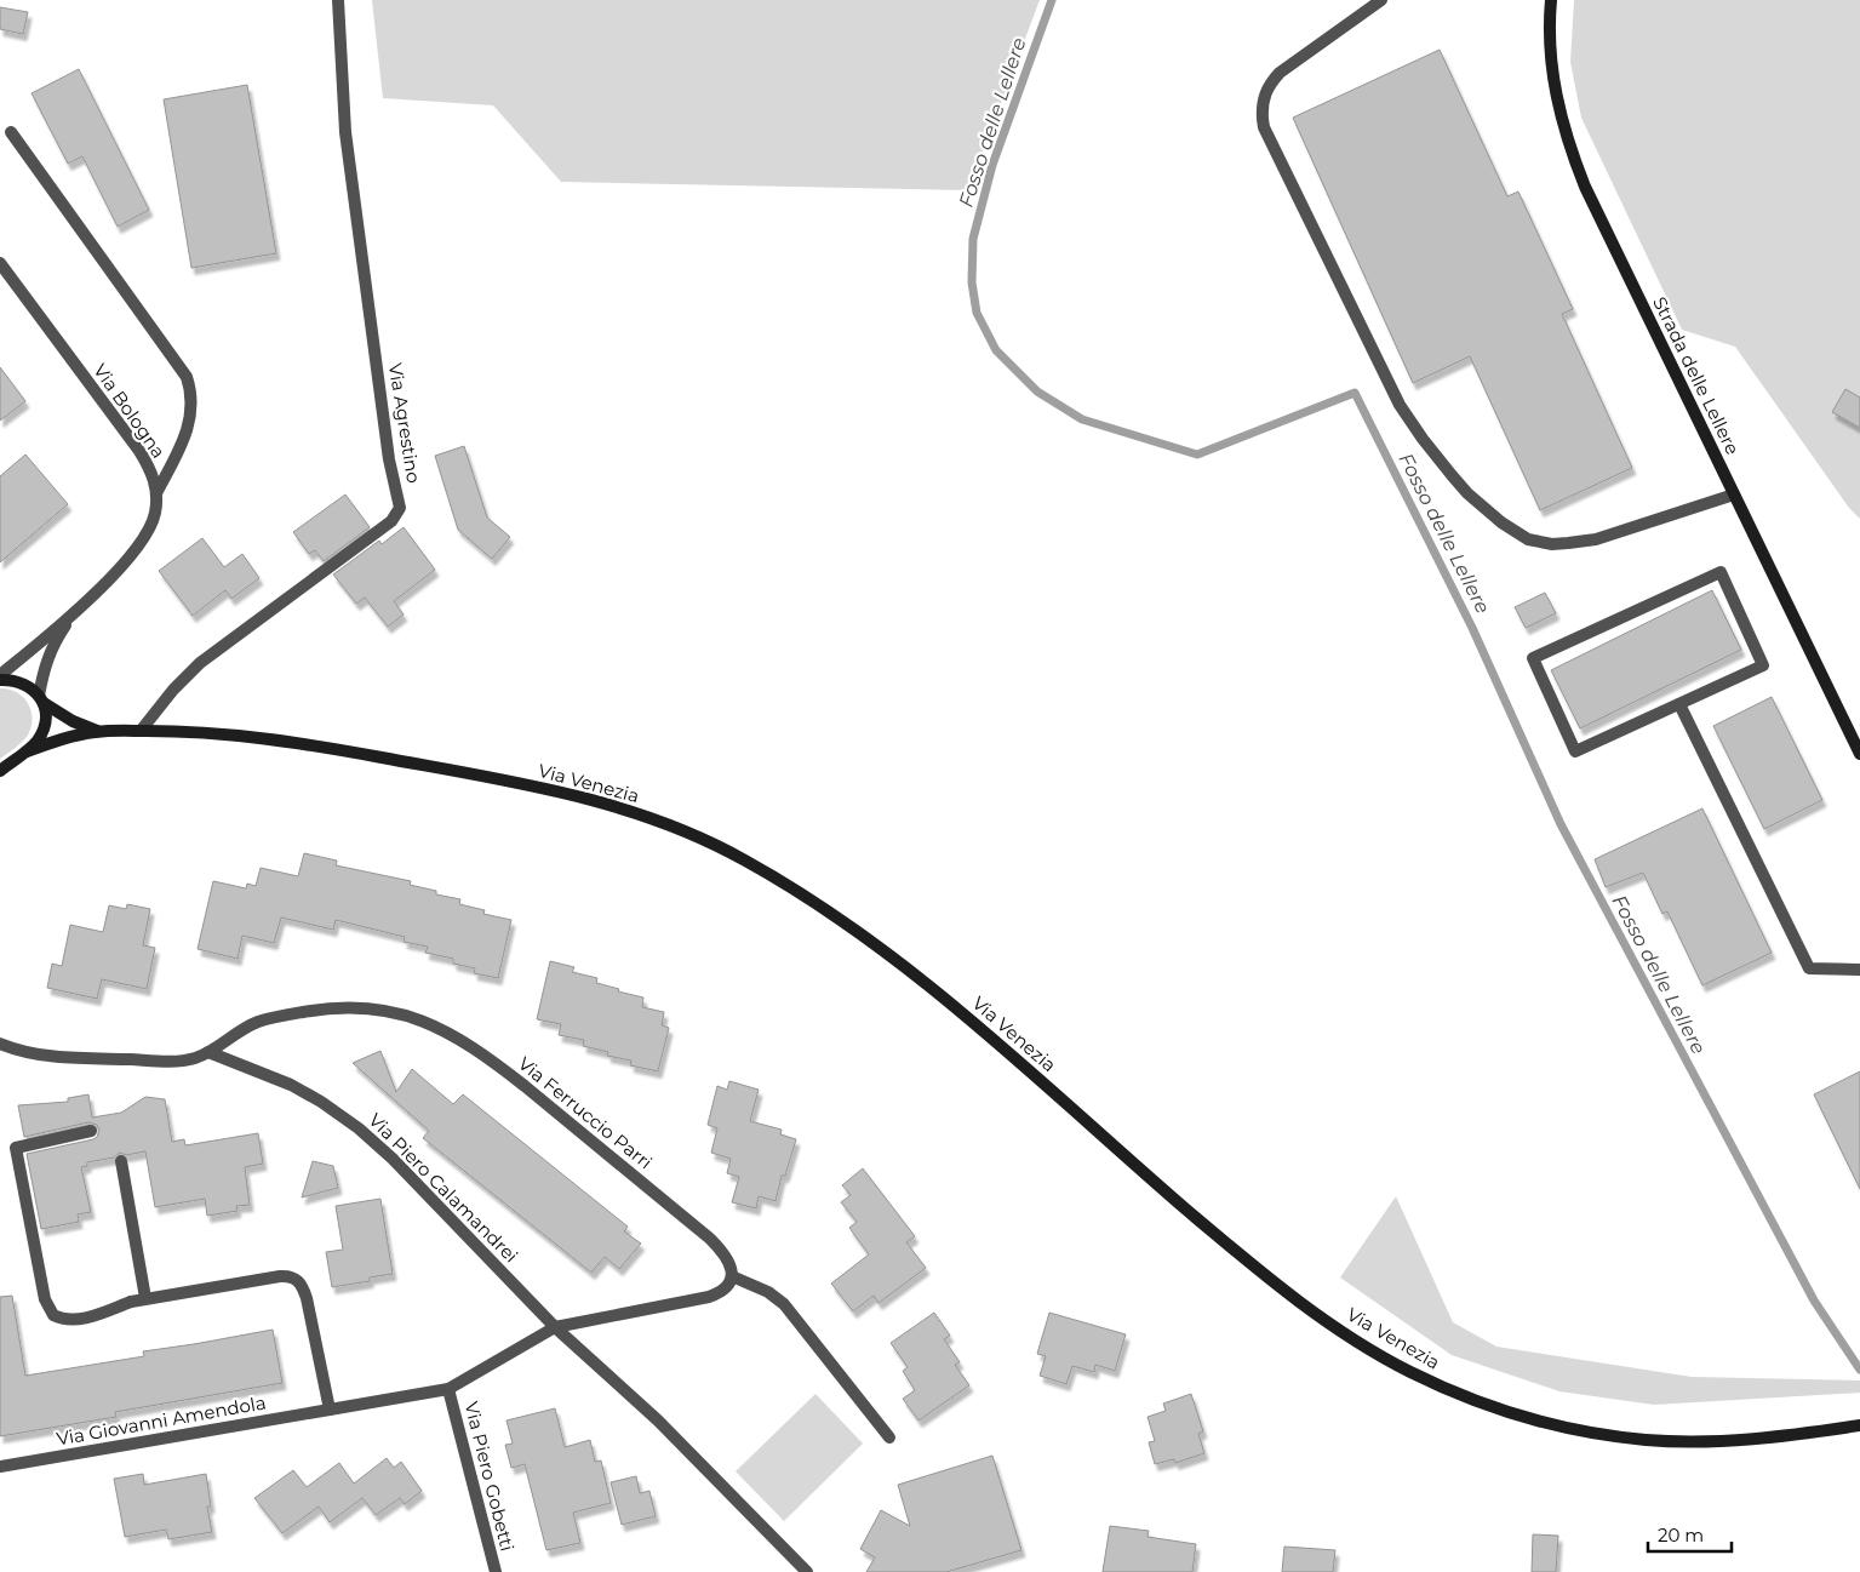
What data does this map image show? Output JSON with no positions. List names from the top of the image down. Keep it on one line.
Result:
{"streets":{"street":["Strada delle Lellere","Via Bologna","Via Agrestino","Via Venezia","Via Ferruccio Parri","Via Piero Calamandrei","Via Giovanni Amendola","Via Piero Gobetti"]},"crossings":[["Via Bologna","Via Venezia"],["Via Agrestino","Via Venezia"],["Via Ferruccio Parri","Via Piero Calamandrei"],["Via Giovanni Amendola","Via Piero Gobetti"]],"water":["Fosso delle Lellere"],"scale_bar":"20 m"}
